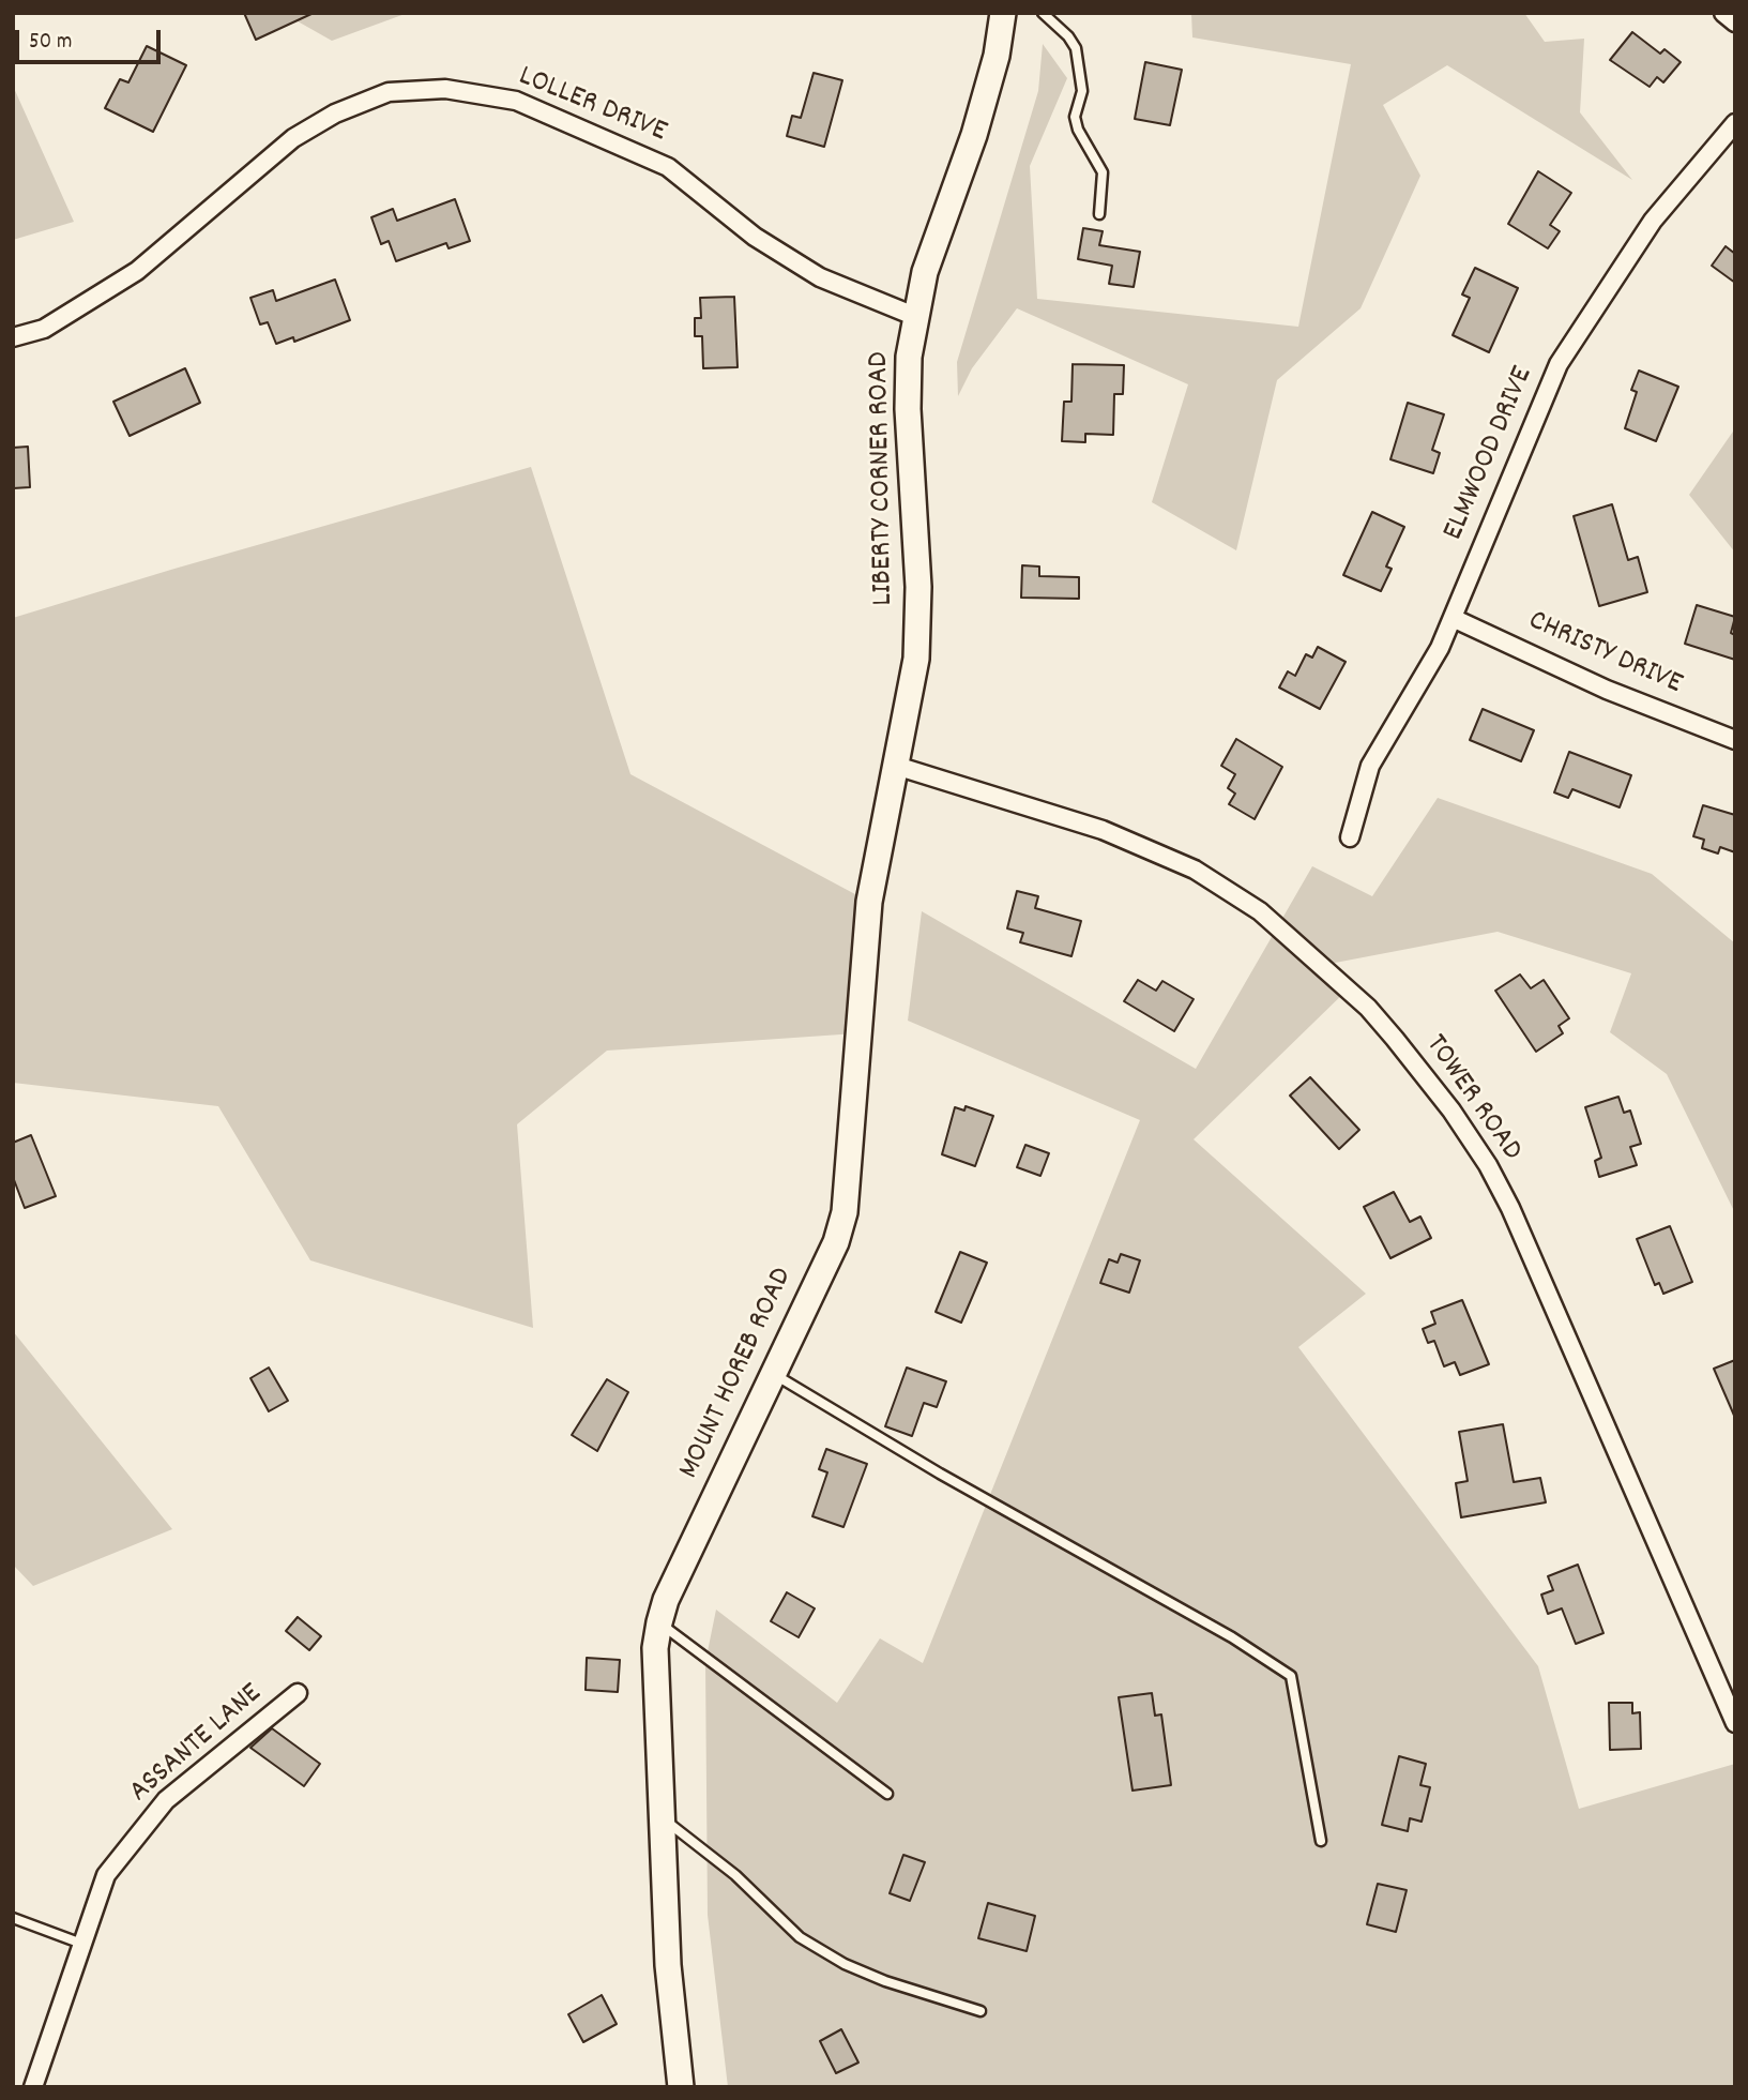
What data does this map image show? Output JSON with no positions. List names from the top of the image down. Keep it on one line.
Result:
{"streets":{"street":["LOLLER DRIVE","ELMWOOD DRIVE","LIBERTY CORNER ROAD","CHRISTY DRIVE","TOWER ROAD","MOUNT HOREB ROAD","ASSANTE LANE"]},"crossings":[["LOLLER DRIVE","LIBERTY CORNER ROAD"],["ELMWOOD DRIVE","CHRISTY DRIVE"],["LIBERTY CORNER ROAD","MOUNT HOREB ROAD"],["TOWER ROAD","MOUNT HOREB ROAD"]],"scale_bar":"50 m"}
